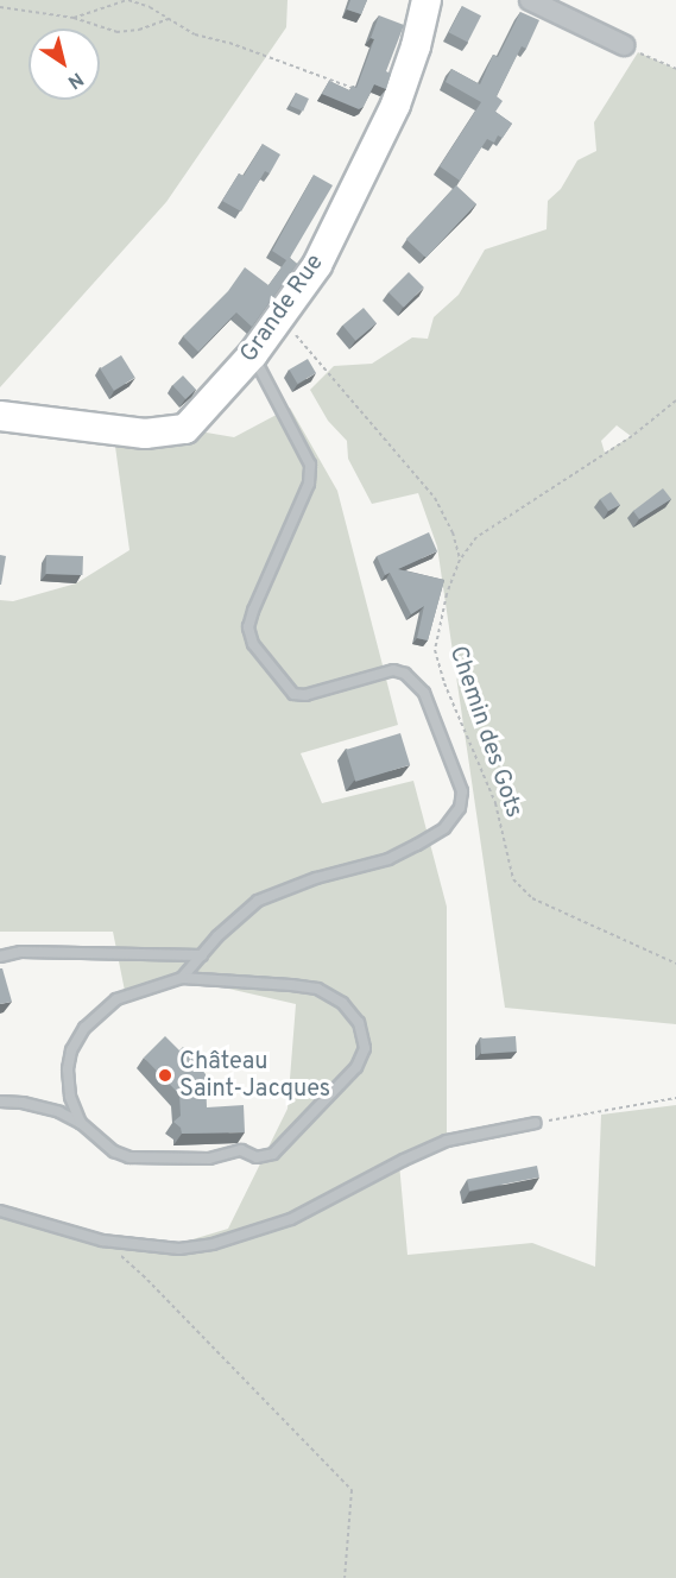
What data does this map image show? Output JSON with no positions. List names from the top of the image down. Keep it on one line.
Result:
{"streets":{"street":["Grande Rue"],"path":["Chemin des Gots"]},"places":["Château Saint-Jacques"],"north":"bottom right"}
